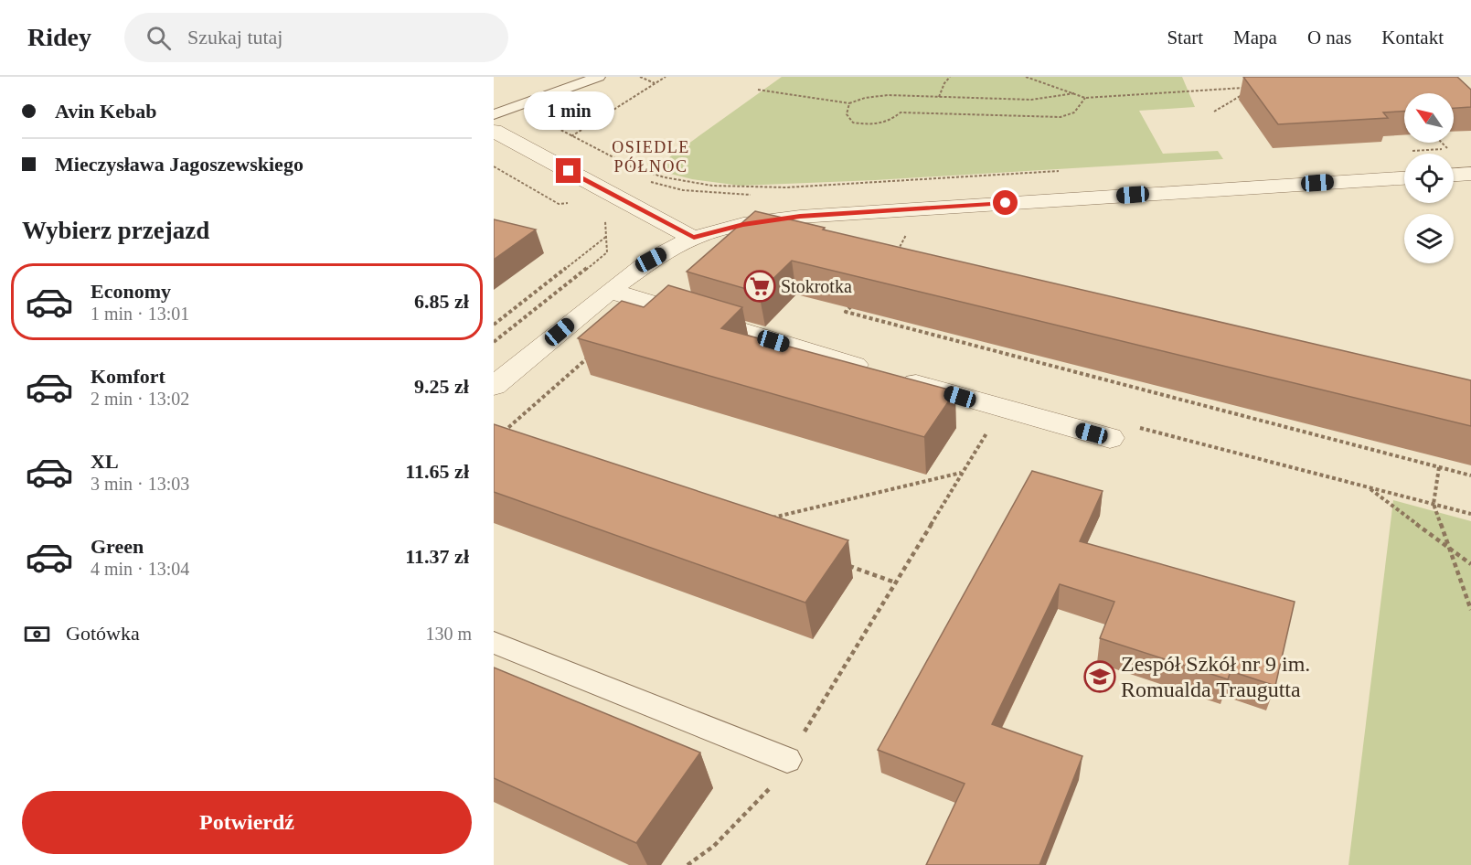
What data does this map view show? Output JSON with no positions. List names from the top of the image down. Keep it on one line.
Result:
{"districts":["OSIEDLE PÓŁNOC"],"places":{"supermarket":["Stokrotka"],"school or university":["Zespół Szkół nr 9 im. Romualda Traugutta"]},"north":"top left","page":{"header":"Ridey","search":"Szukaj tutaj","nav":["Start","Mapa","O nas","Kontakt"],"banner":["Avin Kebab","Mieczysława Jagoszewskiego"],"bubble":"1 min","heading":"Wybierz przejazd","list":[{"name":"Economy","note":"1 min · 13:01","value":"6.85 zł"},{"name":"Komfort","note":"2 min · 13:02","value":"9.25 zł"},{"name":"XL","note":"3 min · 13:03","value":"11.65 zł"},{"name":"Green","note":"4 min · 13:04","value":"11.37 zł"}],"pay":["Gotówka","130 m"],"buttons":"Potwierdź"}}
